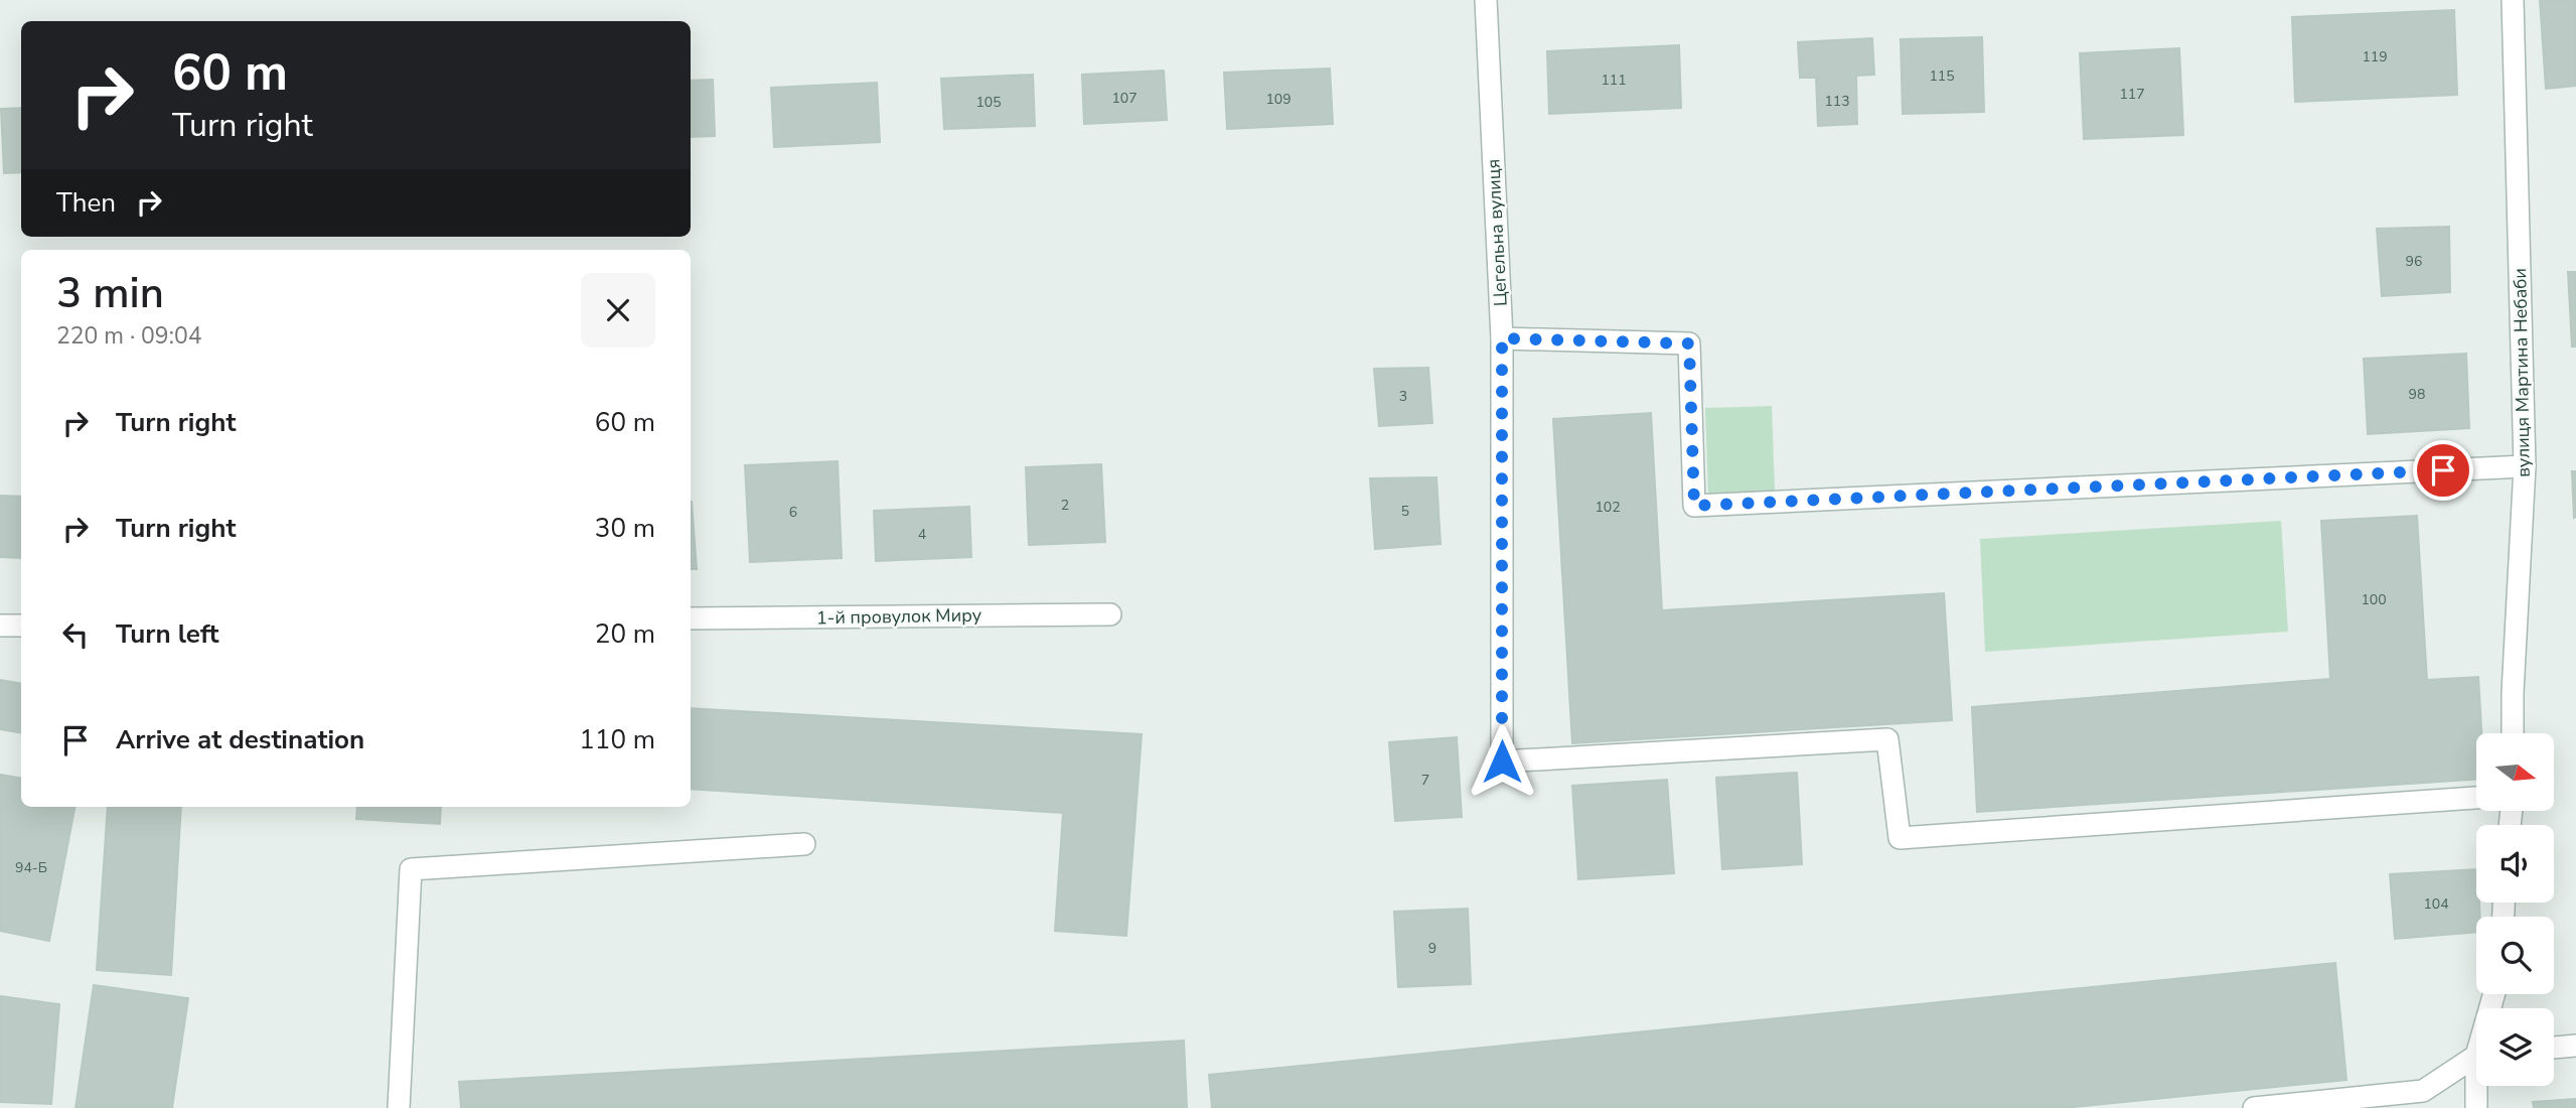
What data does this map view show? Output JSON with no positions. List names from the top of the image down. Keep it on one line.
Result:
{"streets":{"street":["Цегельна вулиця","вулиця Мартина Небаби","1-й провулок Миру"]},"house_numbers":["119","115","111","117","107","109","113","105","96","98","3","2","102","5","6","4","100","7","94-Б","104","9"],"north":"right","page":{"turn":["60 m","Turn right"],"then":"Then","heading":["3 min","220 m · 09:04"],"list":[{"name":"Turn right","value":"60 m"},{"name":"Turn right","value":"30 m"},{"name":"Turn left","value":"20 m"},{"name":"Arrive at destination","value":"110 m"}]}}
